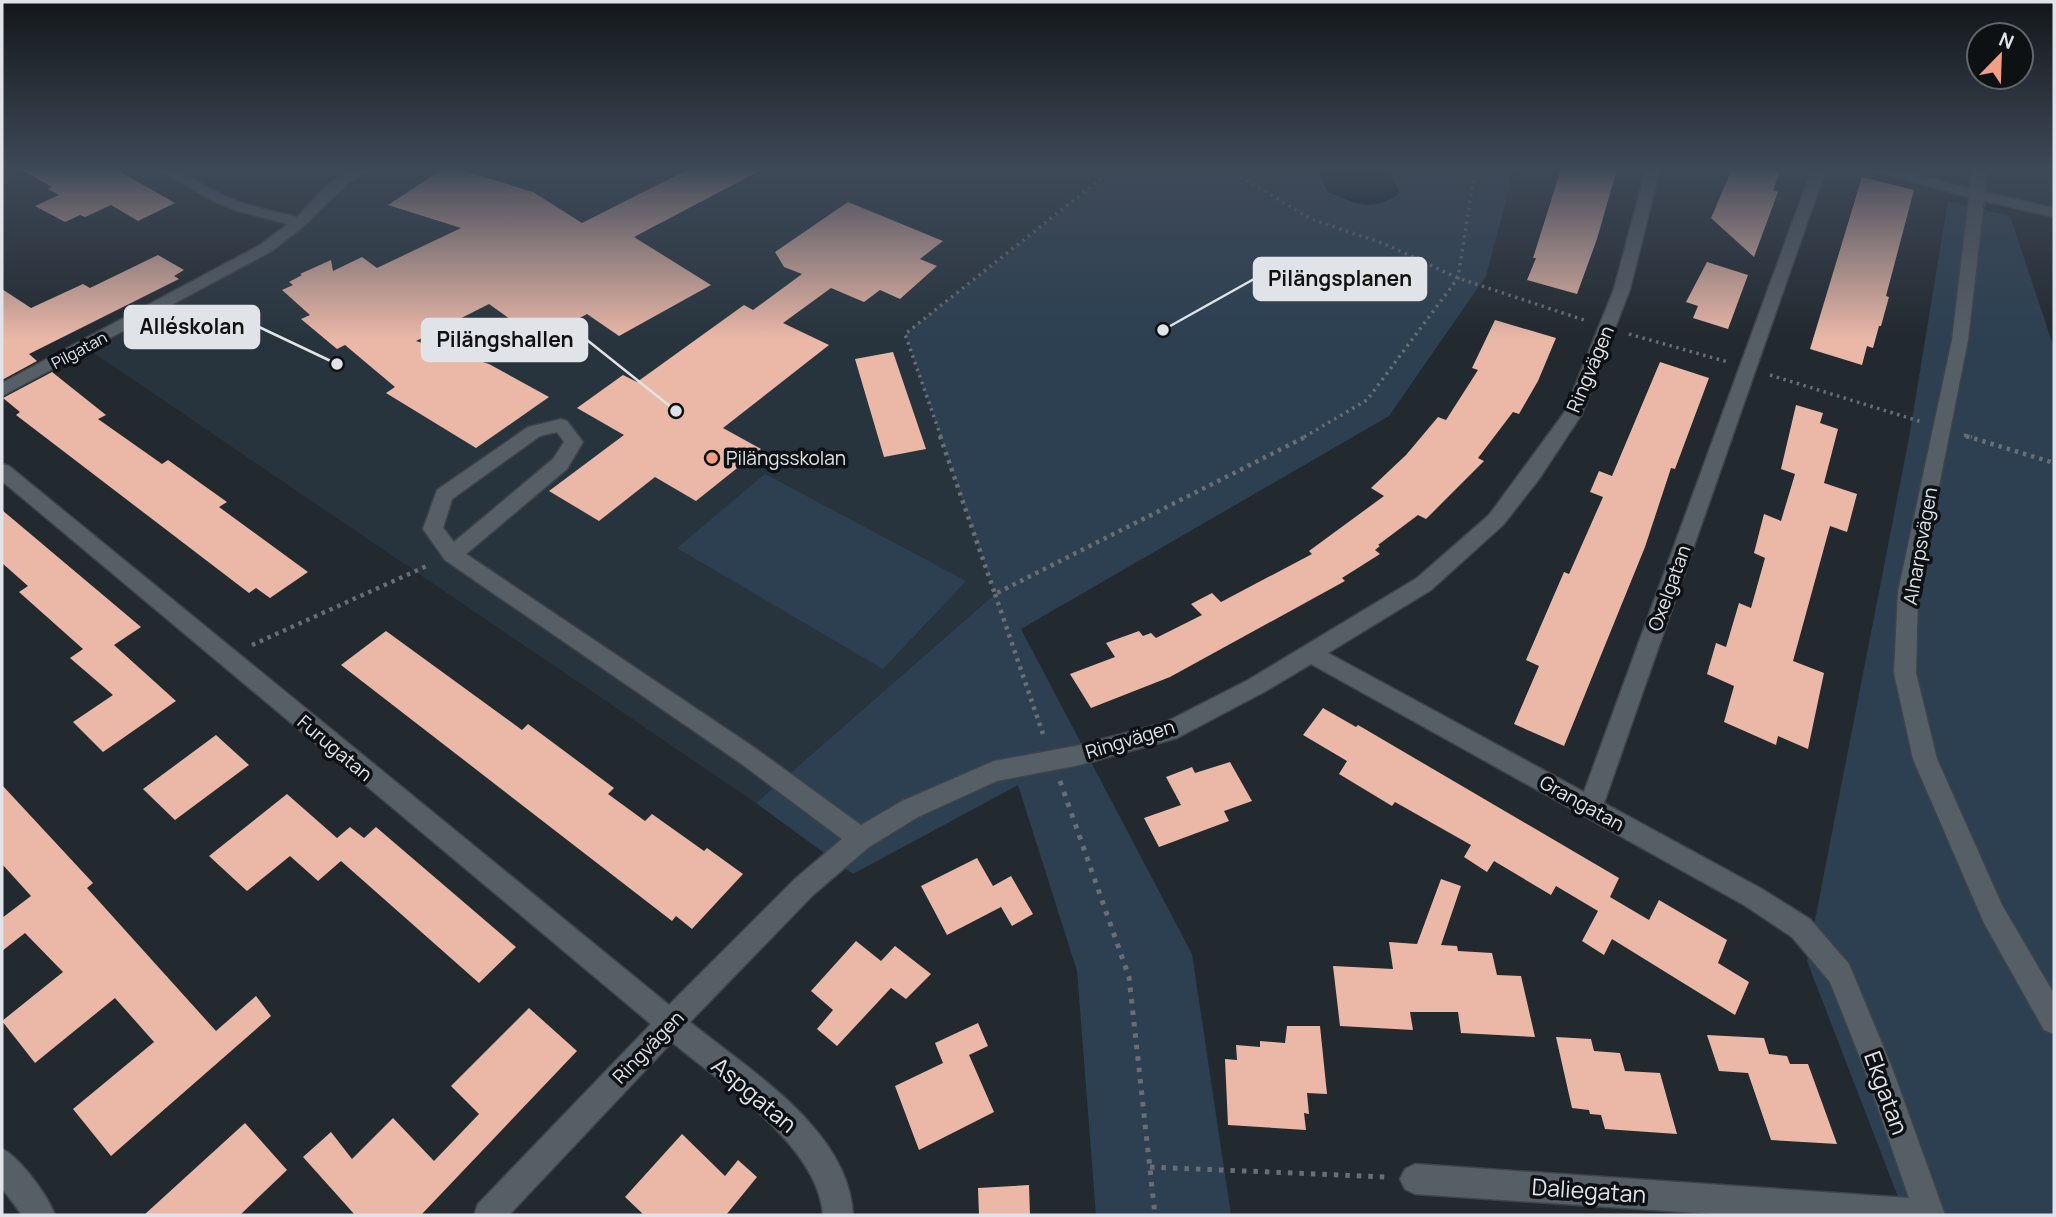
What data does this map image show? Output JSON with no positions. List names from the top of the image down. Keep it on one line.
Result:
{"streets":{"street":["Pilgatan","Ringvägen","Alnarpsvägen","Oxelgatan","Furugatan","Grangatan","Ekgatan","Aspgatan","Daliegatan"]},"crossings":[["Ringvägen","Furugatan"],["Ringvägen","Grangatan"],["Ringvägen","Aspgatan"],["Oxelgatan","Grangatan"],["Furugatan","Aspgatan"],["Grangatan","Ekgatan"],["Ekgatan","Daliegatan"]],"places":["Pilängsplanen","Alléskolan","Pilängshallen","Pilängsskolan"],"north":"top right"}
